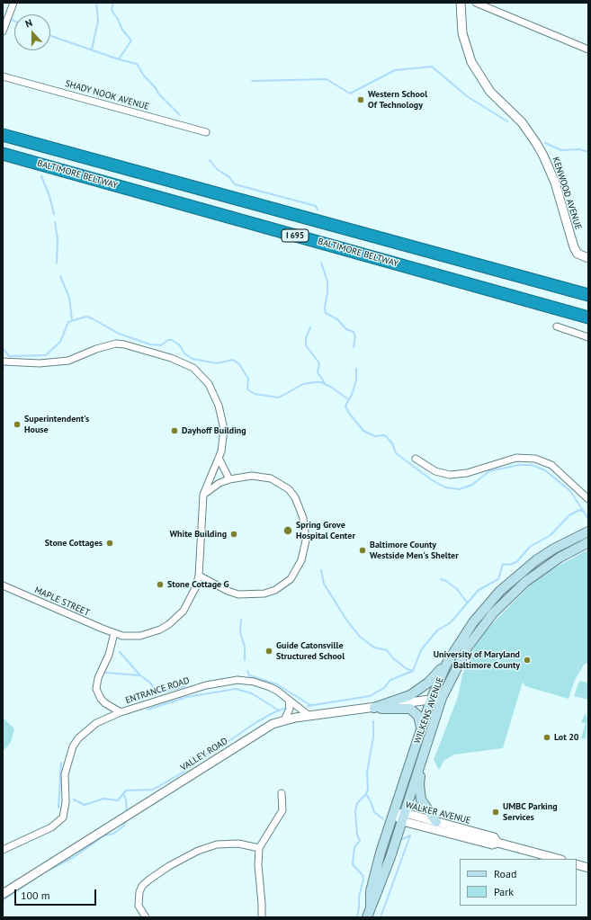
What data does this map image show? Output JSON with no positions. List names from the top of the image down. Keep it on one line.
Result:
{"streets":{"highway":["BALTIMORE BELTWAY","I 695"],"main road":["WILKENS AVENUE"],"street":["SHADY NOOK AVENUE","KENWOOD AVENUE","MAPLE STREET","ENTRANCE ROAD","VALLEY ROAD","WALKER AVENUE"]},"crossings":[["MAPLE STREET","ENTRANCE ROAD"],["ENTRANCE ROAD","VALLEY ROAD"],["WILKENS AVENUE","VALLEY ROAD"],["WILKENS AVENUE","WALKER AVENUE"]],"places":["Western School Of Technology","Superintendent's House","Dayhoff Building","Spring Grove Hospital Center","White Building","Stone Cottages","Baltimore County Westside Men's Shelter","Stone Cottage G","Guide Catonsville Structured School","University of Maryland Baltimore County","Lot 20","UMBC Parking Services"],"legend":["Road","Park"],"scale_bar":"100 m","north":"top"}
